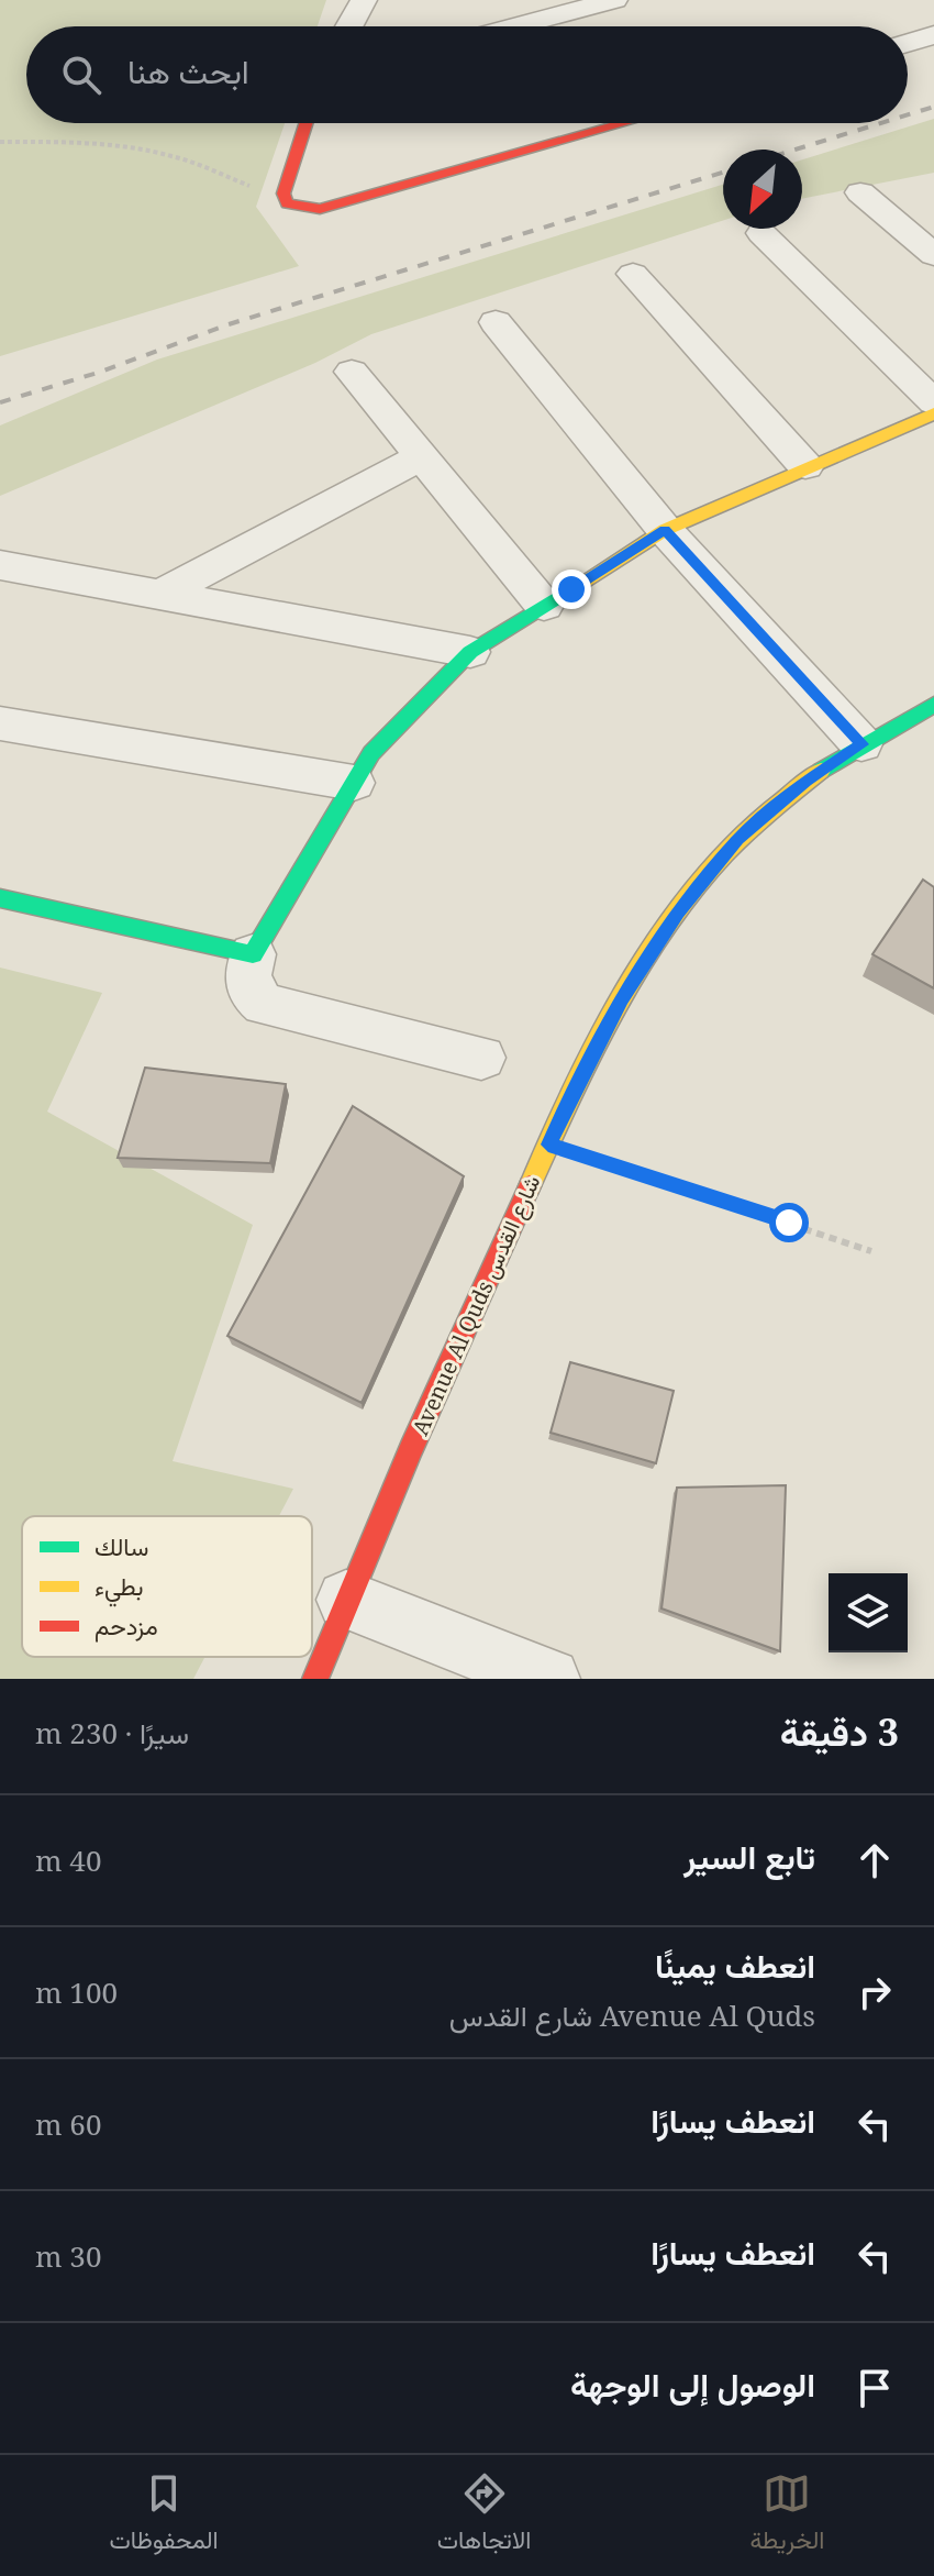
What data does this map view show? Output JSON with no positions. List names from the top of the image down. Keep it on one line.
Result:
{"streets":{"street":["Avenue Al Quds شارع القدس"]},"legend":["سالك","بطيء","مزدحم"],"north":"bottom left","page":{"search":"ابحث هنا","heading":["3 دقيقة","سيرًا · 230 m"],"list":[["تابع السير","40 m"],["انعطف يمينًا","Avenue Al Quds شارع القدس","100 m"],["انعطف يسارًا","60 m"],["انعطف يسارًا","30 m"],"الوصول إلى الوجهة"],"nav":["الخريطة","الاتجاهات","المحفوظات"]}}
